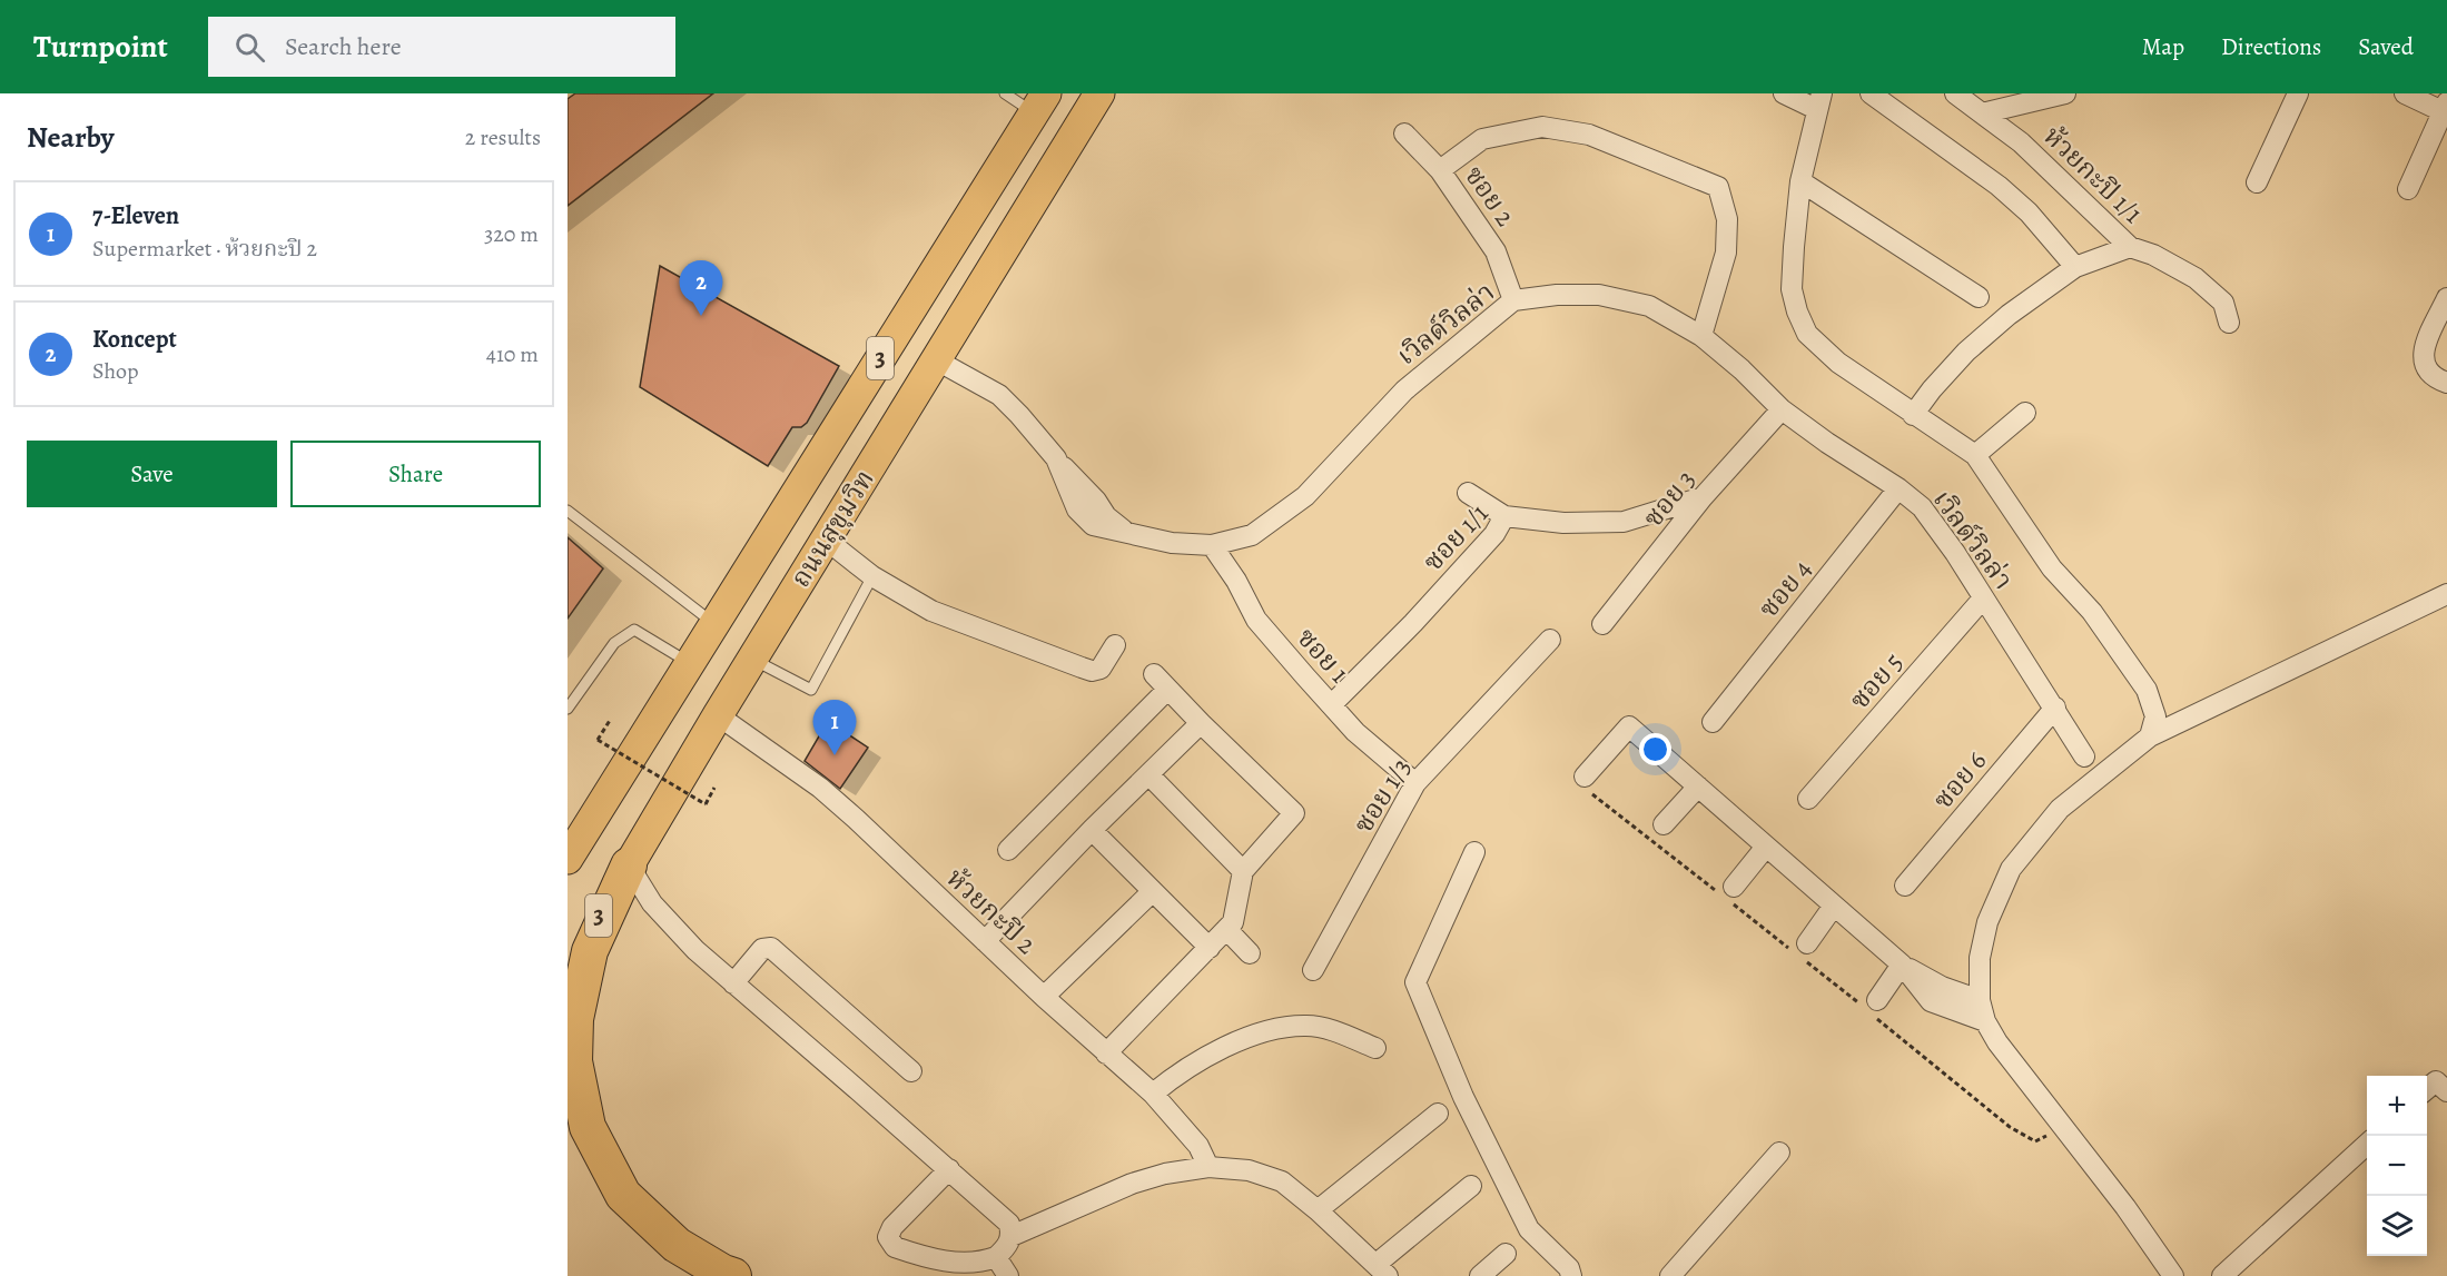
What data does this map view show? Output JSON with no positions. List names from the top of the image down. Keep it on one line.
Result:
{"streets":{"main road":["3","ถนนสุขุมวิท"],"street":["ห้วยกะปิ 1/1","ซอย 2","เวิลด์วิลล่า","ซอย 3","ซอย 1/1","ซอย 4","ซอย 1","ซอย 5","ซอย 6","ซอย 1/3","ห้วยกะปิ 2"]},"crossings":[["ซอย 2","เวิลด์วิลล่า"],["เวิลด์วิลล่า","ซอย 3"],["เวิลด์วิลล่า","ถนนสุขุมวิท"],["เวิลด์วิลล่า","ซอย 4"],["เวิลด์วิลล่า","ซอย 1"],["เวิลด์วิลล่า","ซอย 5"],["เวิลด์วิลล่า","ซอย 6"],["ซอย 3","ซอย 1/1"],["ถนนสุขุมวิท","ห้วยกะปิ 2"],["ซอย 1/1","ซอย 1"],["ซอย 1","ซอย 1/3"]],"page":{"header":"Turnpoint","search":"Search here","nav":["Map","Directions","Saved"],"heading":["Nearby","2 results"],"list":[{"mark":"1","name":"7-Eleven","note":"Supermarket · ห้วยกะปิ 2","value":"320 m"},{"mark":"2","name":"Koncept","note":"Shop","value":"410 m"}],"pins":["2","1"],"buttons":["Save","Share"],"map_buttons":["+","−"]}}
